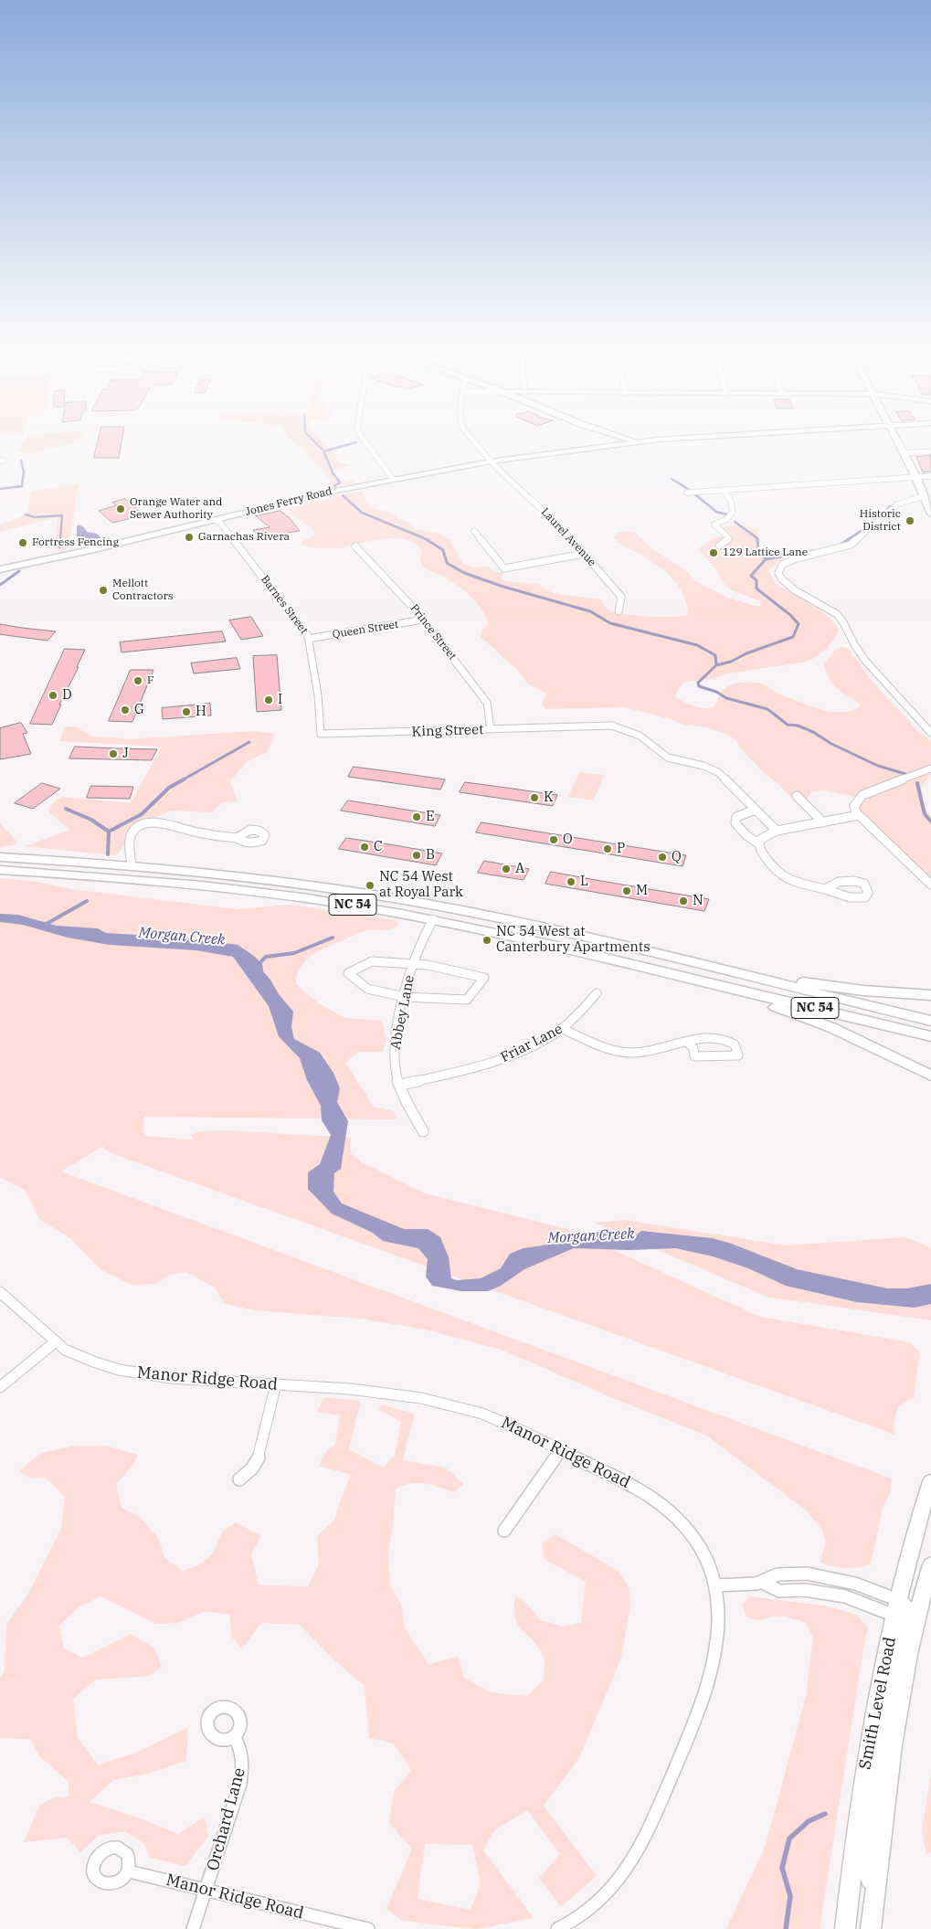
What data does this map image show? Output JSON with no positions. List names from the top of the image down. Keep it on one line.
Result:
{"streets":{"highway":["NC 54"],"main road":["Jones Ferry Road","Smith Level Road"],"street":["Laurel Avenue","Barnes Street","Queen Street","Prince Street","King Street","Abbey Lane","Friar Lane","Manor Ridge Road","Orchard Lane"]},"crossings":[["Jones Ferry Road","Laurel Avenue"],["Jones Ferry Road","Barnes Street"],["Barnes Street","Queen Street"],["Barnes Street","King Street"],["Queen Street","Prince Street"],["Prince Street","King Street"],["NC 54","Abbey Lane"],["Abbey Lane","Friar Lane"],["Manor Ridge Road","Orchard Lane"]],"water":["Morgan Creek"],"places":["Orange Water and Sewer Authority","Historic District","Garnachas Rivera","Fortress Fencing","129 Lattice Lane","Mellott Contractors","F","D","I","G","H","J","K","E","O","C","P","B","Q","A","L","NC 54 West at Royal Park","M","N","NC 54 West at Canterbury Apartments"]}
